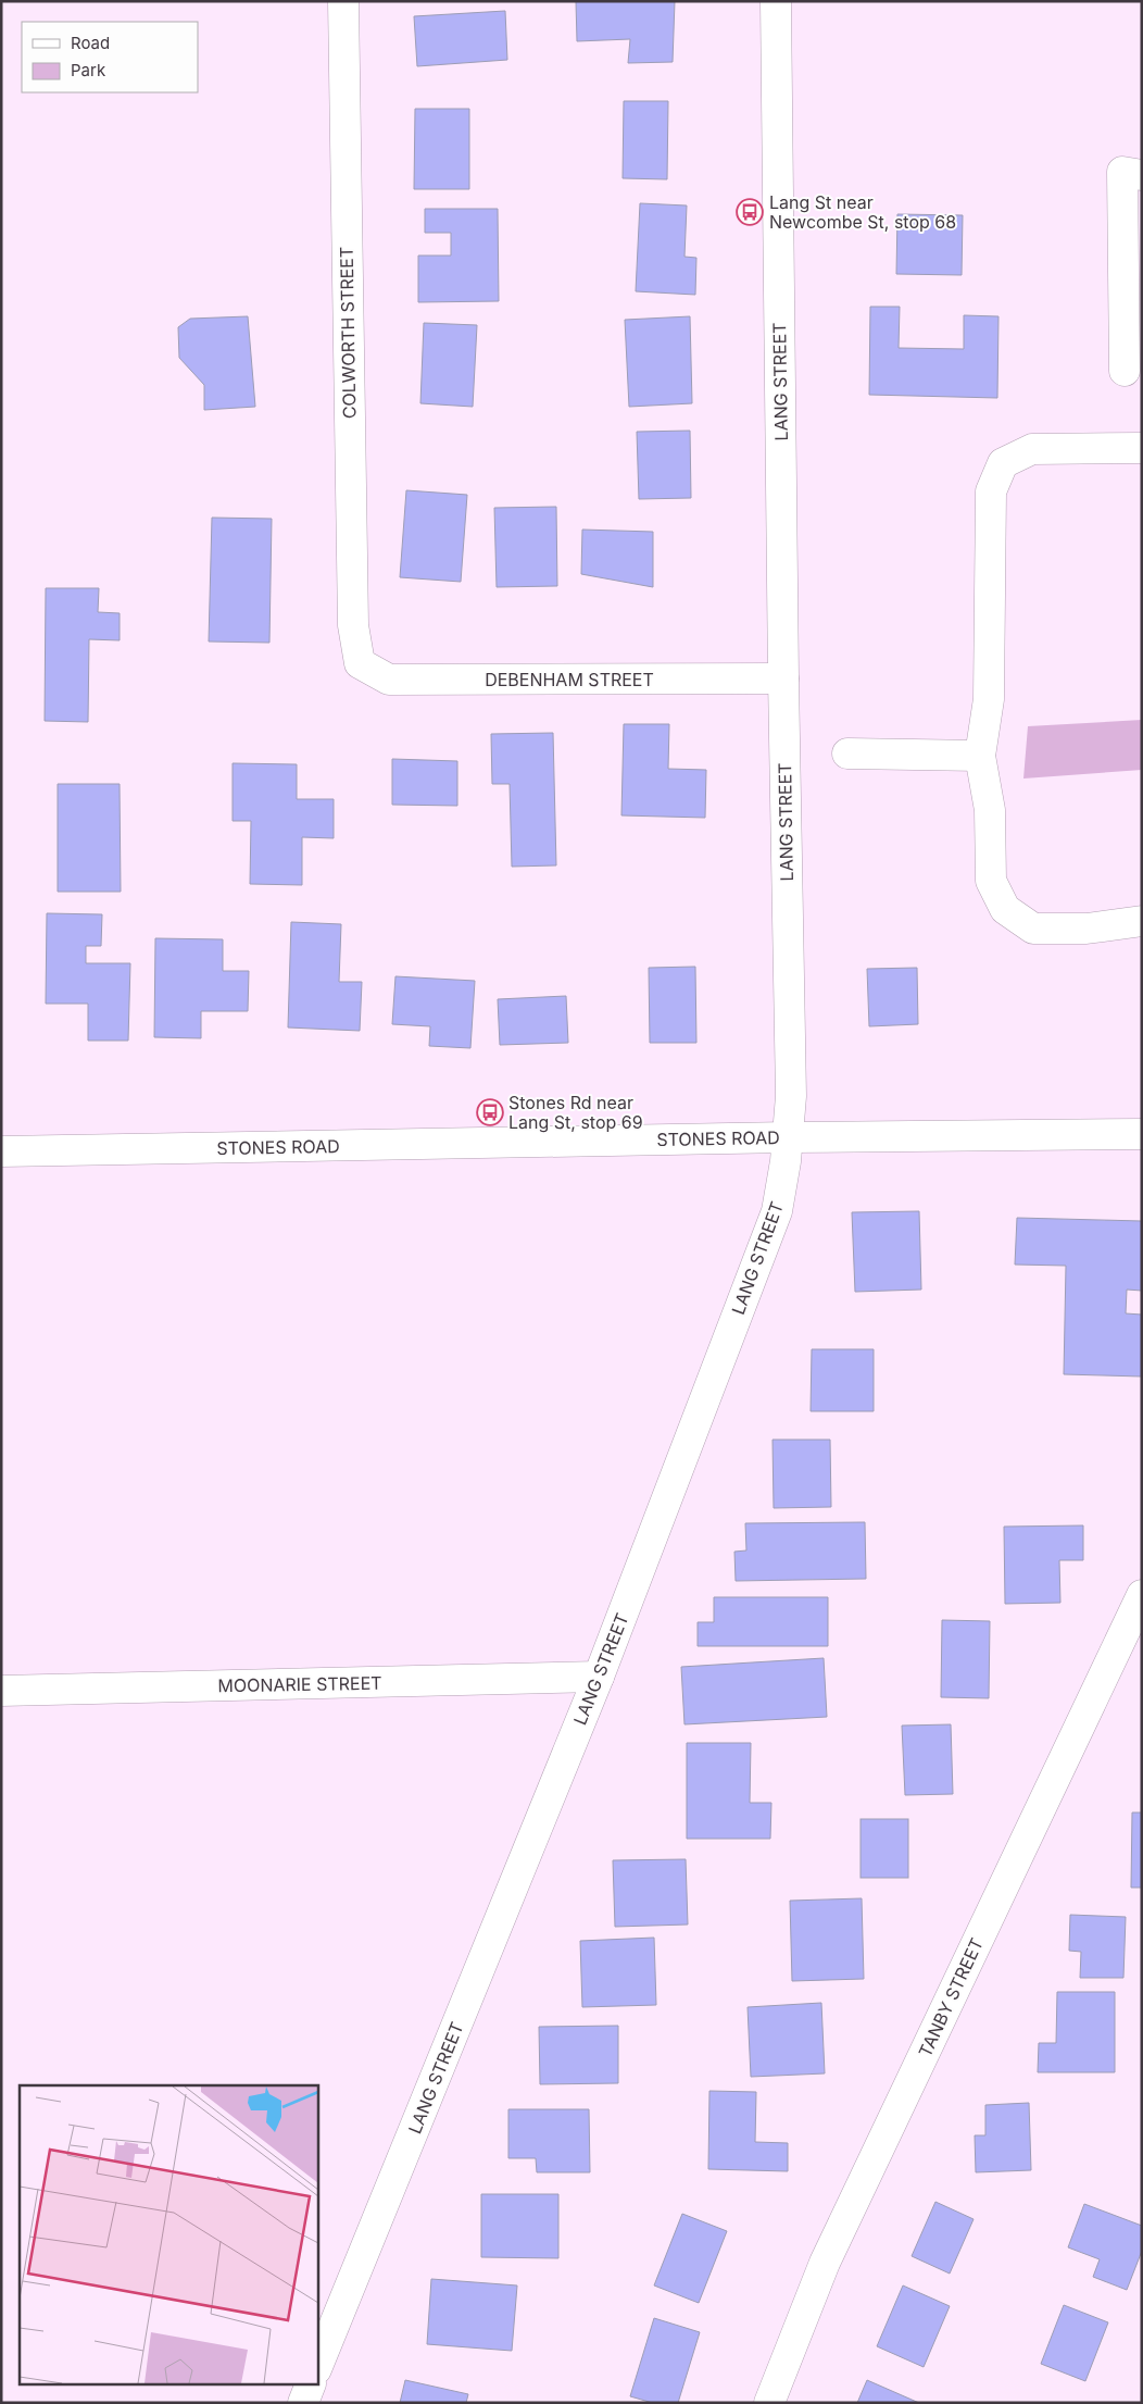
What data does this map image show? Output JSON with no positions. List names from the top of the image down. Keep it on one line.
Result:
{"streets":{"street":["COLWORTH STREET","LANG STREET","DEBENHAM STREET","STONES ROAD","MOONARIE STREET","TANBY STREET"]},"crossings":[["COLWORTH STREET","DEBENHAM STREET"],["LANG STREET","DEBENHAM STREET"],["LANG STREET","STONES ROAD"],["LANG STREET","MOONARIE STREET"]],"places":{"bus stop":["Lang St near Newcombe St, stop 68","Stones Rd near Lang St, stop 69"]},"legend":["Road","Park"]}
